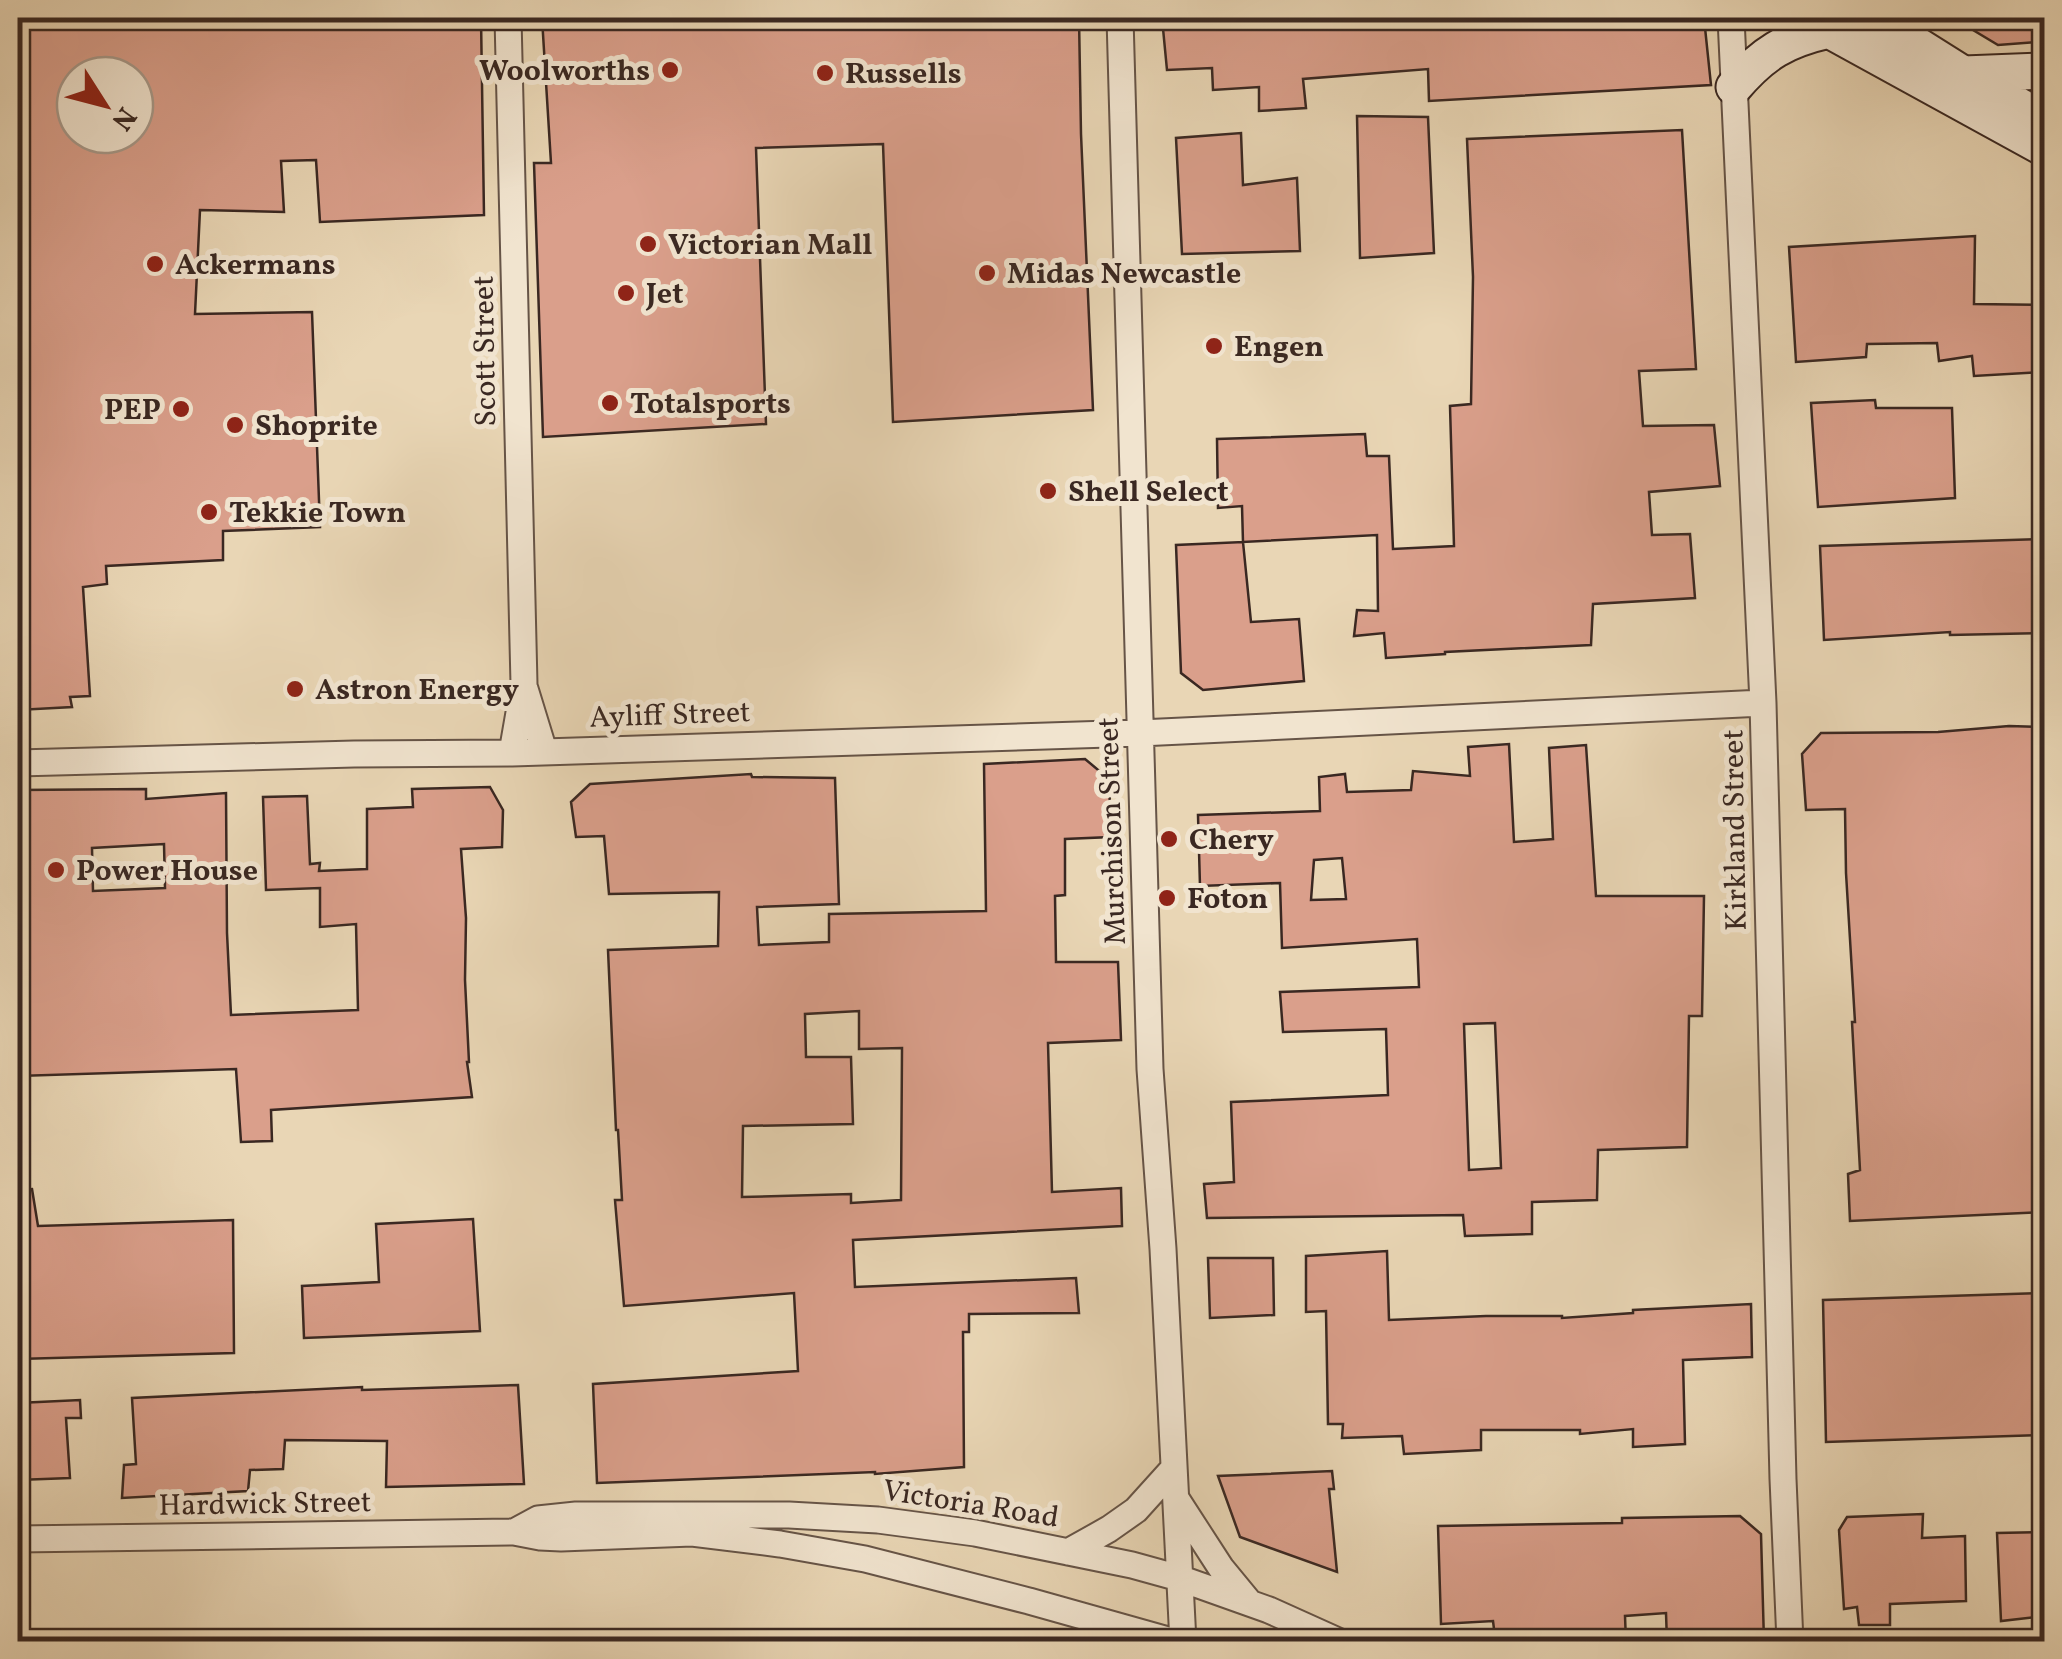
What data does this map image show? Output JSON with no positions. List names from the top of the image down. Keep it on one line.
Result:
{"streets":{"street":["Scott Street","Ayliff Street","Kirkland Street","Murchison Street","Hardwick Street","Victoria Road"]},"crossings":[["Scott Street","Ayliff Street"],["Ayliff Street","Kirkland Street"],["Ayliff Street","Murchison Street"],["Murchison Street","Victoria Road"],["Hardwick Street","Victoria Road"]],"places":["Woolworths","Russells","Victorian Mall","Ackermans","Midas Newcastle","Jet","Engen","Totalsports","PEP","Shoprite","Shell Select","Tekkie Town","Astron Energy","Chery","Power House","Foton"],"north":"bottom right"}
